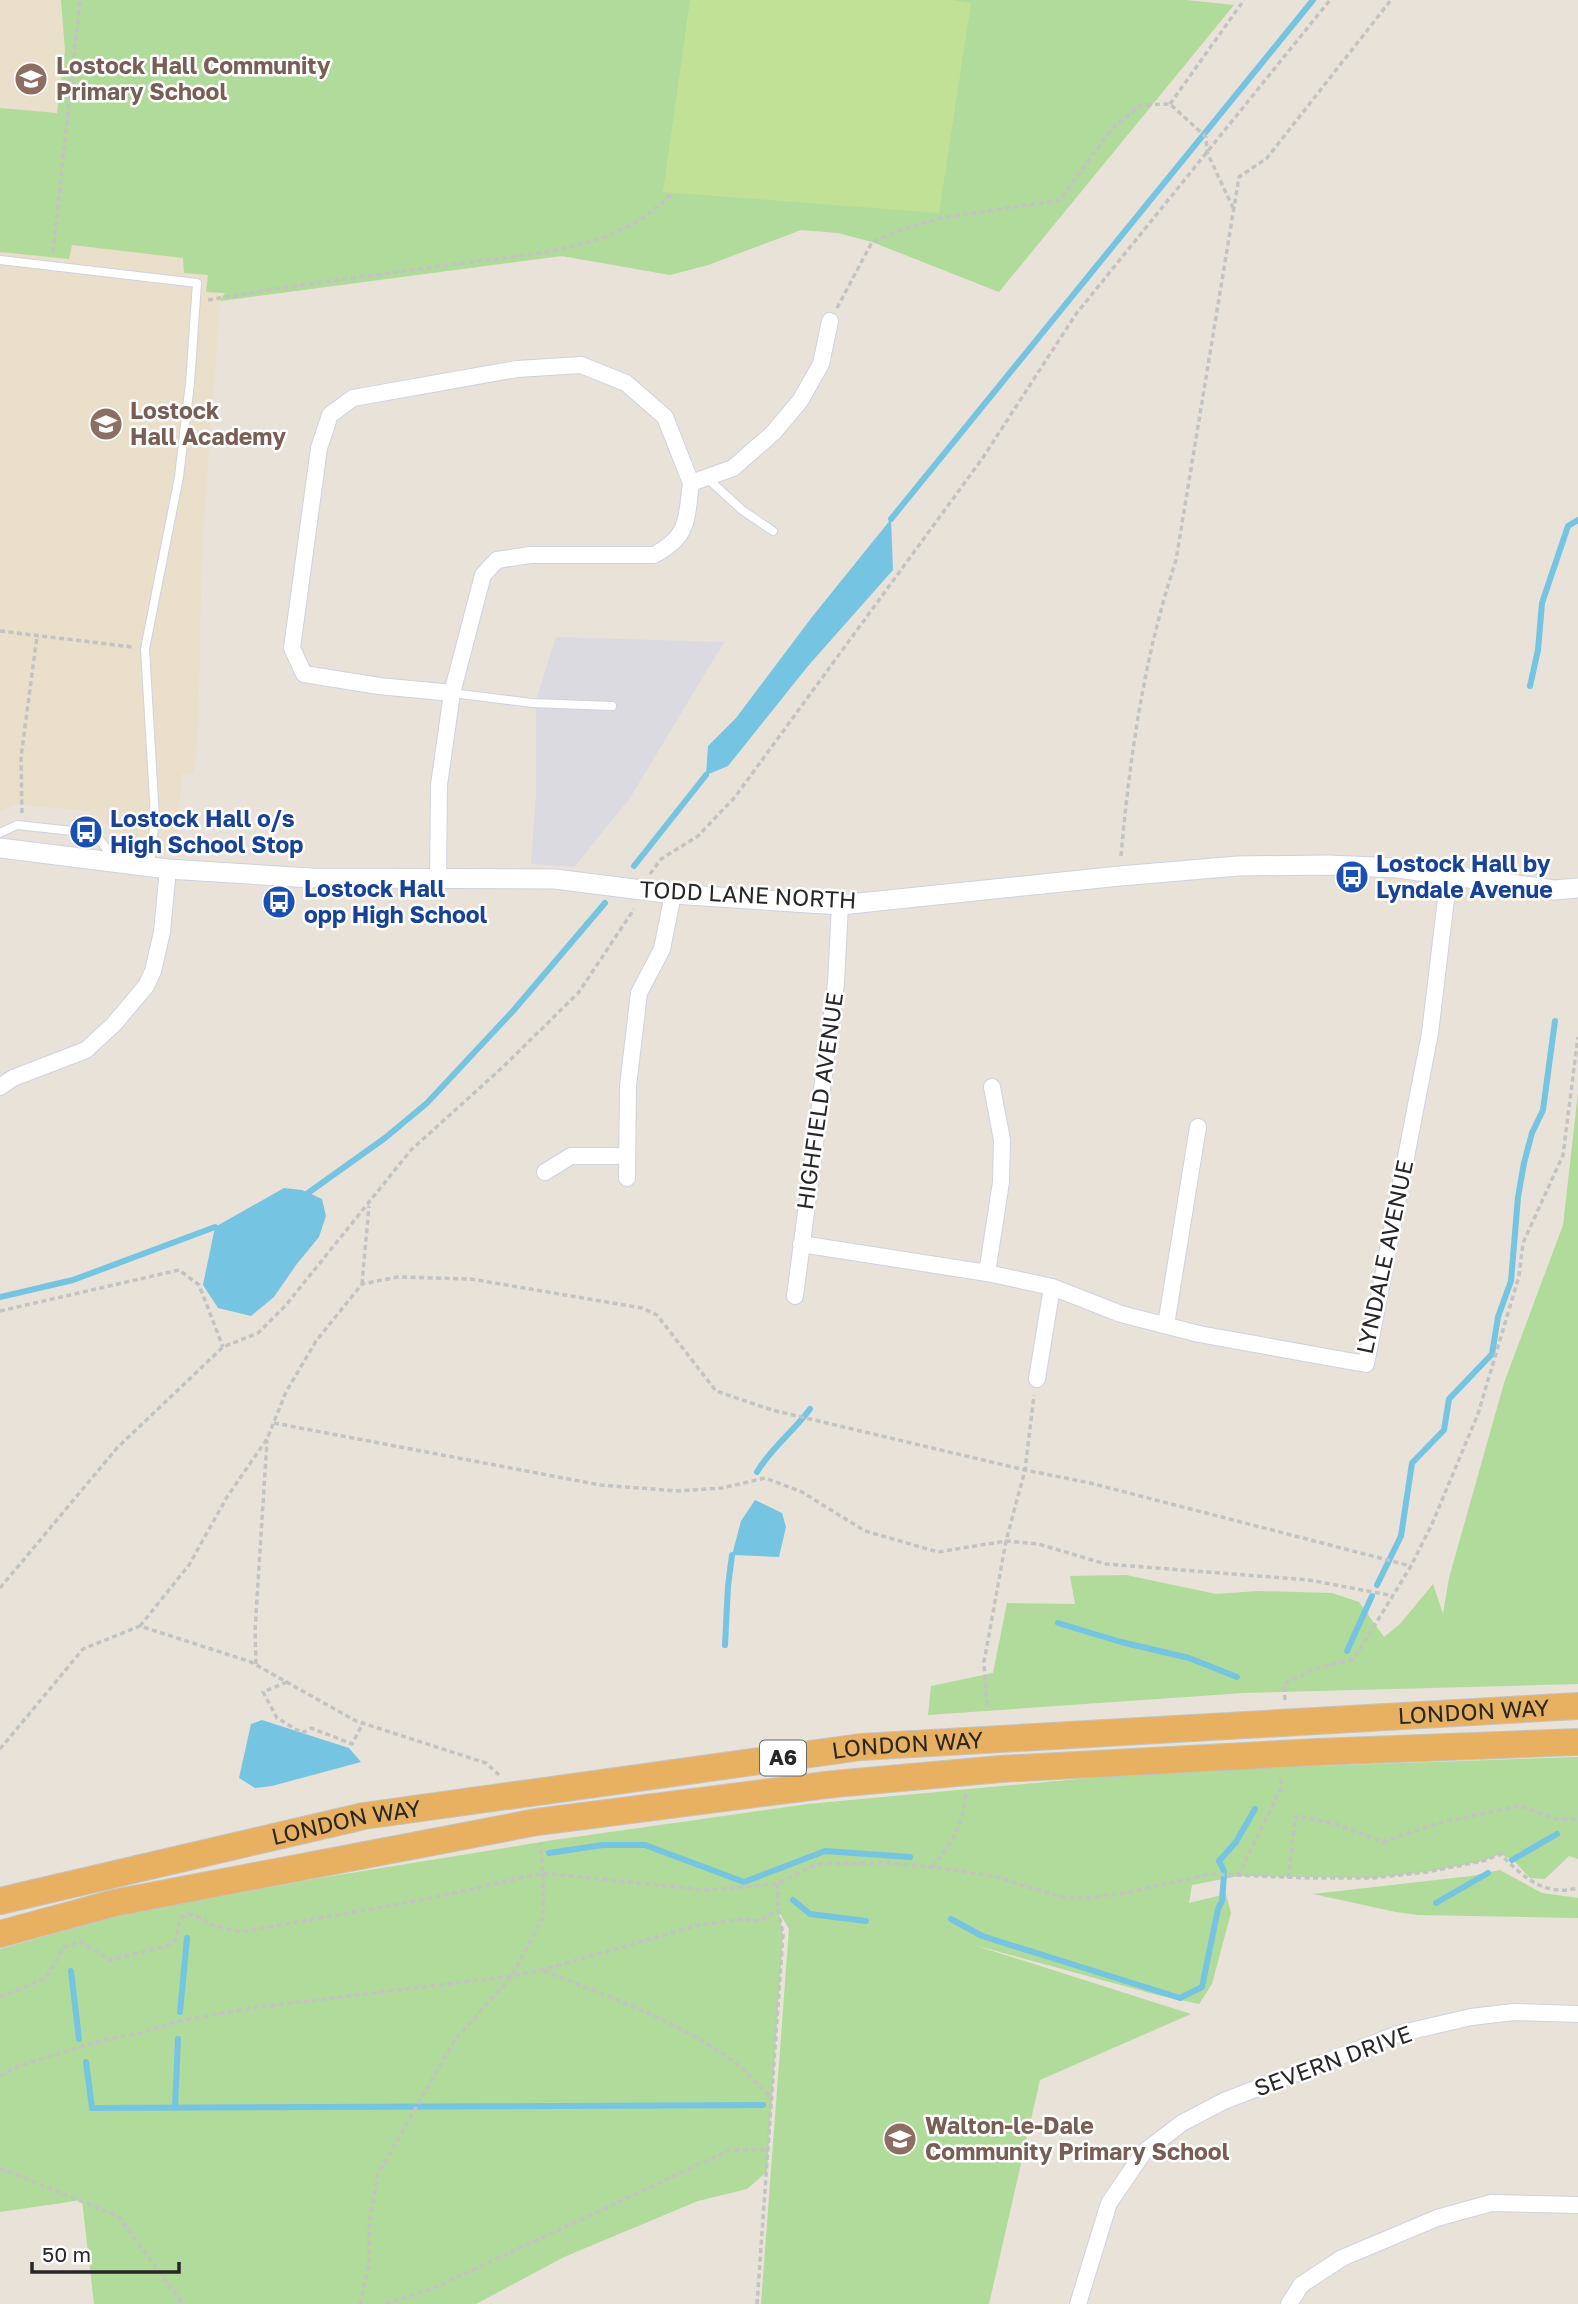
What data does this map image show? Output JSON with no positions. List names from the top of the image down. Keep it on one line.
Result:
{"streets":{"highway":["LONDON WAY","A6"],"street":["TODD LANE NORTH","HIGHFIELD AVENUE","LYNDALE AVENUE","SEVERN DRIVE"]},"crossings":[["TODD LANE NORTH","HIGHFIELD AVENUE"],["TODD LANE NORTH","LYNDALE AVENUE"],["HIGHFIELD AVENUE","LYNDALE AVENUE"]],"places":{"school or university":["Lostock Hall Community Primary School","Lostock Hall Academy","Walton-le-Dale Community Primary School"],"bus stop":["Lostock Hall o/s High School Stop","Lostock Hall by Lyndale Avenue","Lostock Hall opp High School"]},"scale_bar":"50 m"}
